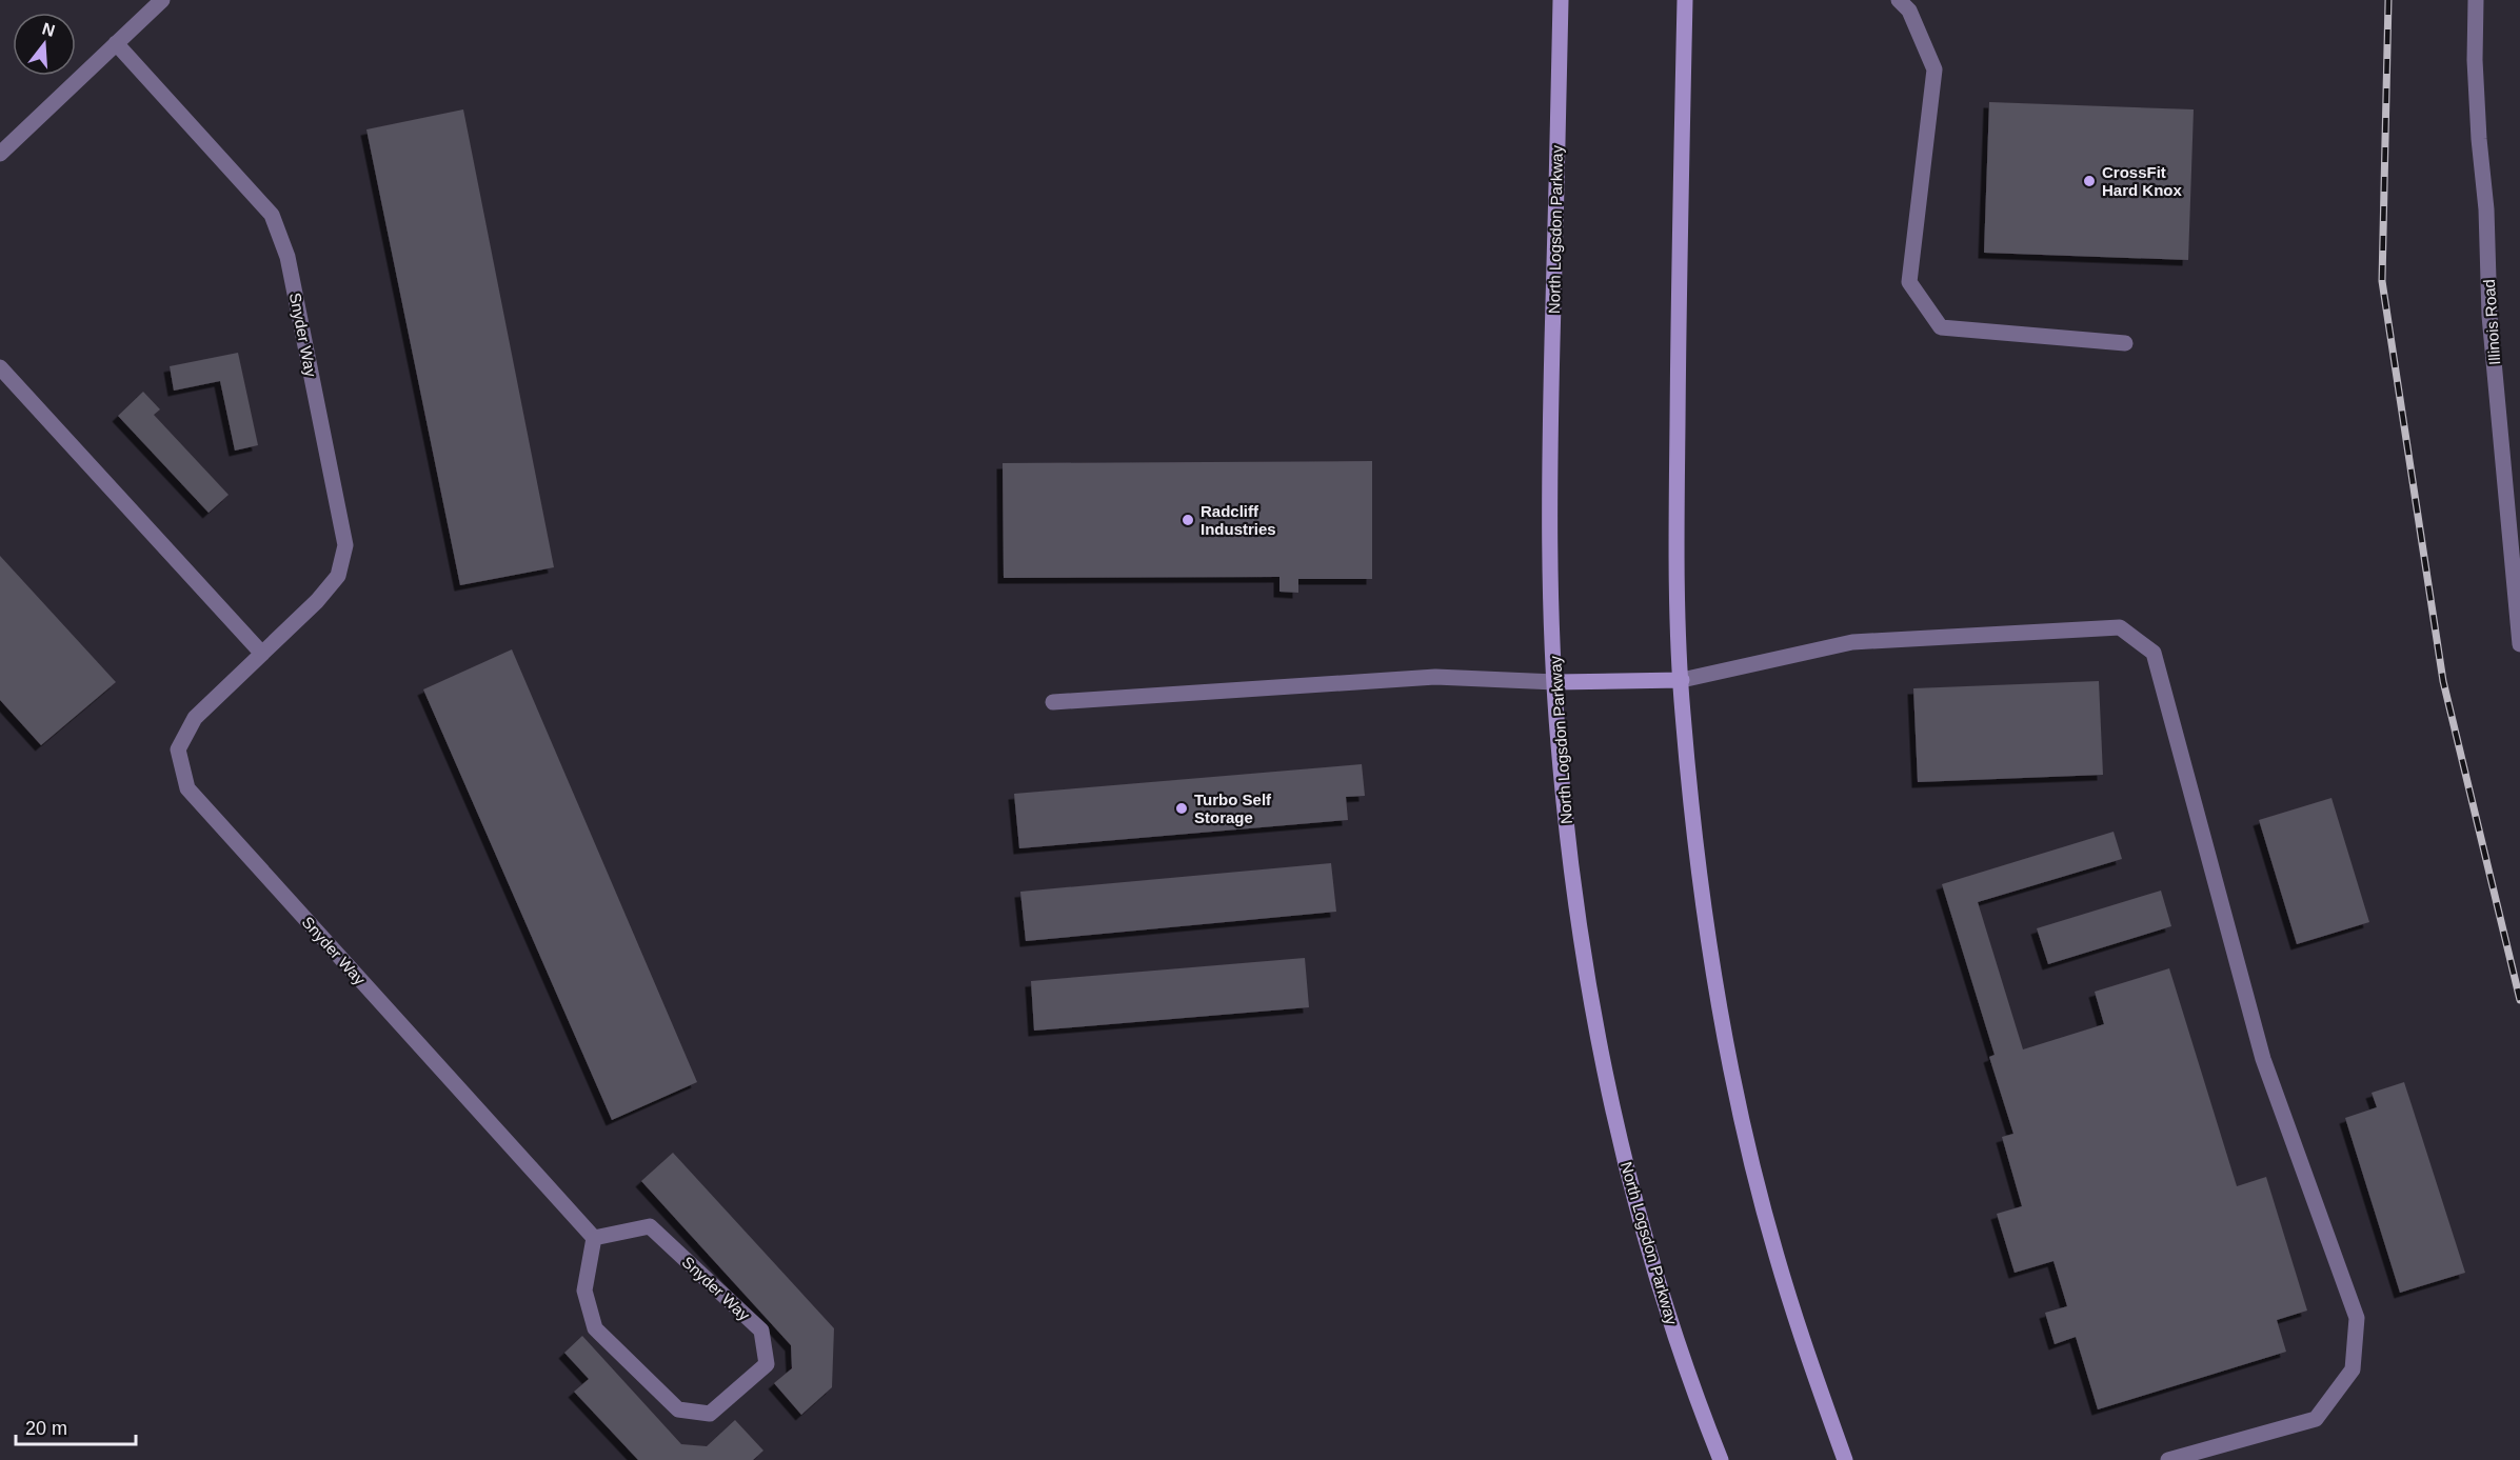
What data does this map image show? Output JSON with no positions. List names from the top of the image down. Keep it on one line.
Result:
{"streets":{"main road":["North Logsdon Parkway"],"street":["Illinois Road","Snyder Way"]},"places":["CrossFit Hard Knox","Radcliff Industries","Turbo Self Storage"],"scale_bar":"20 m","north":"top"}
